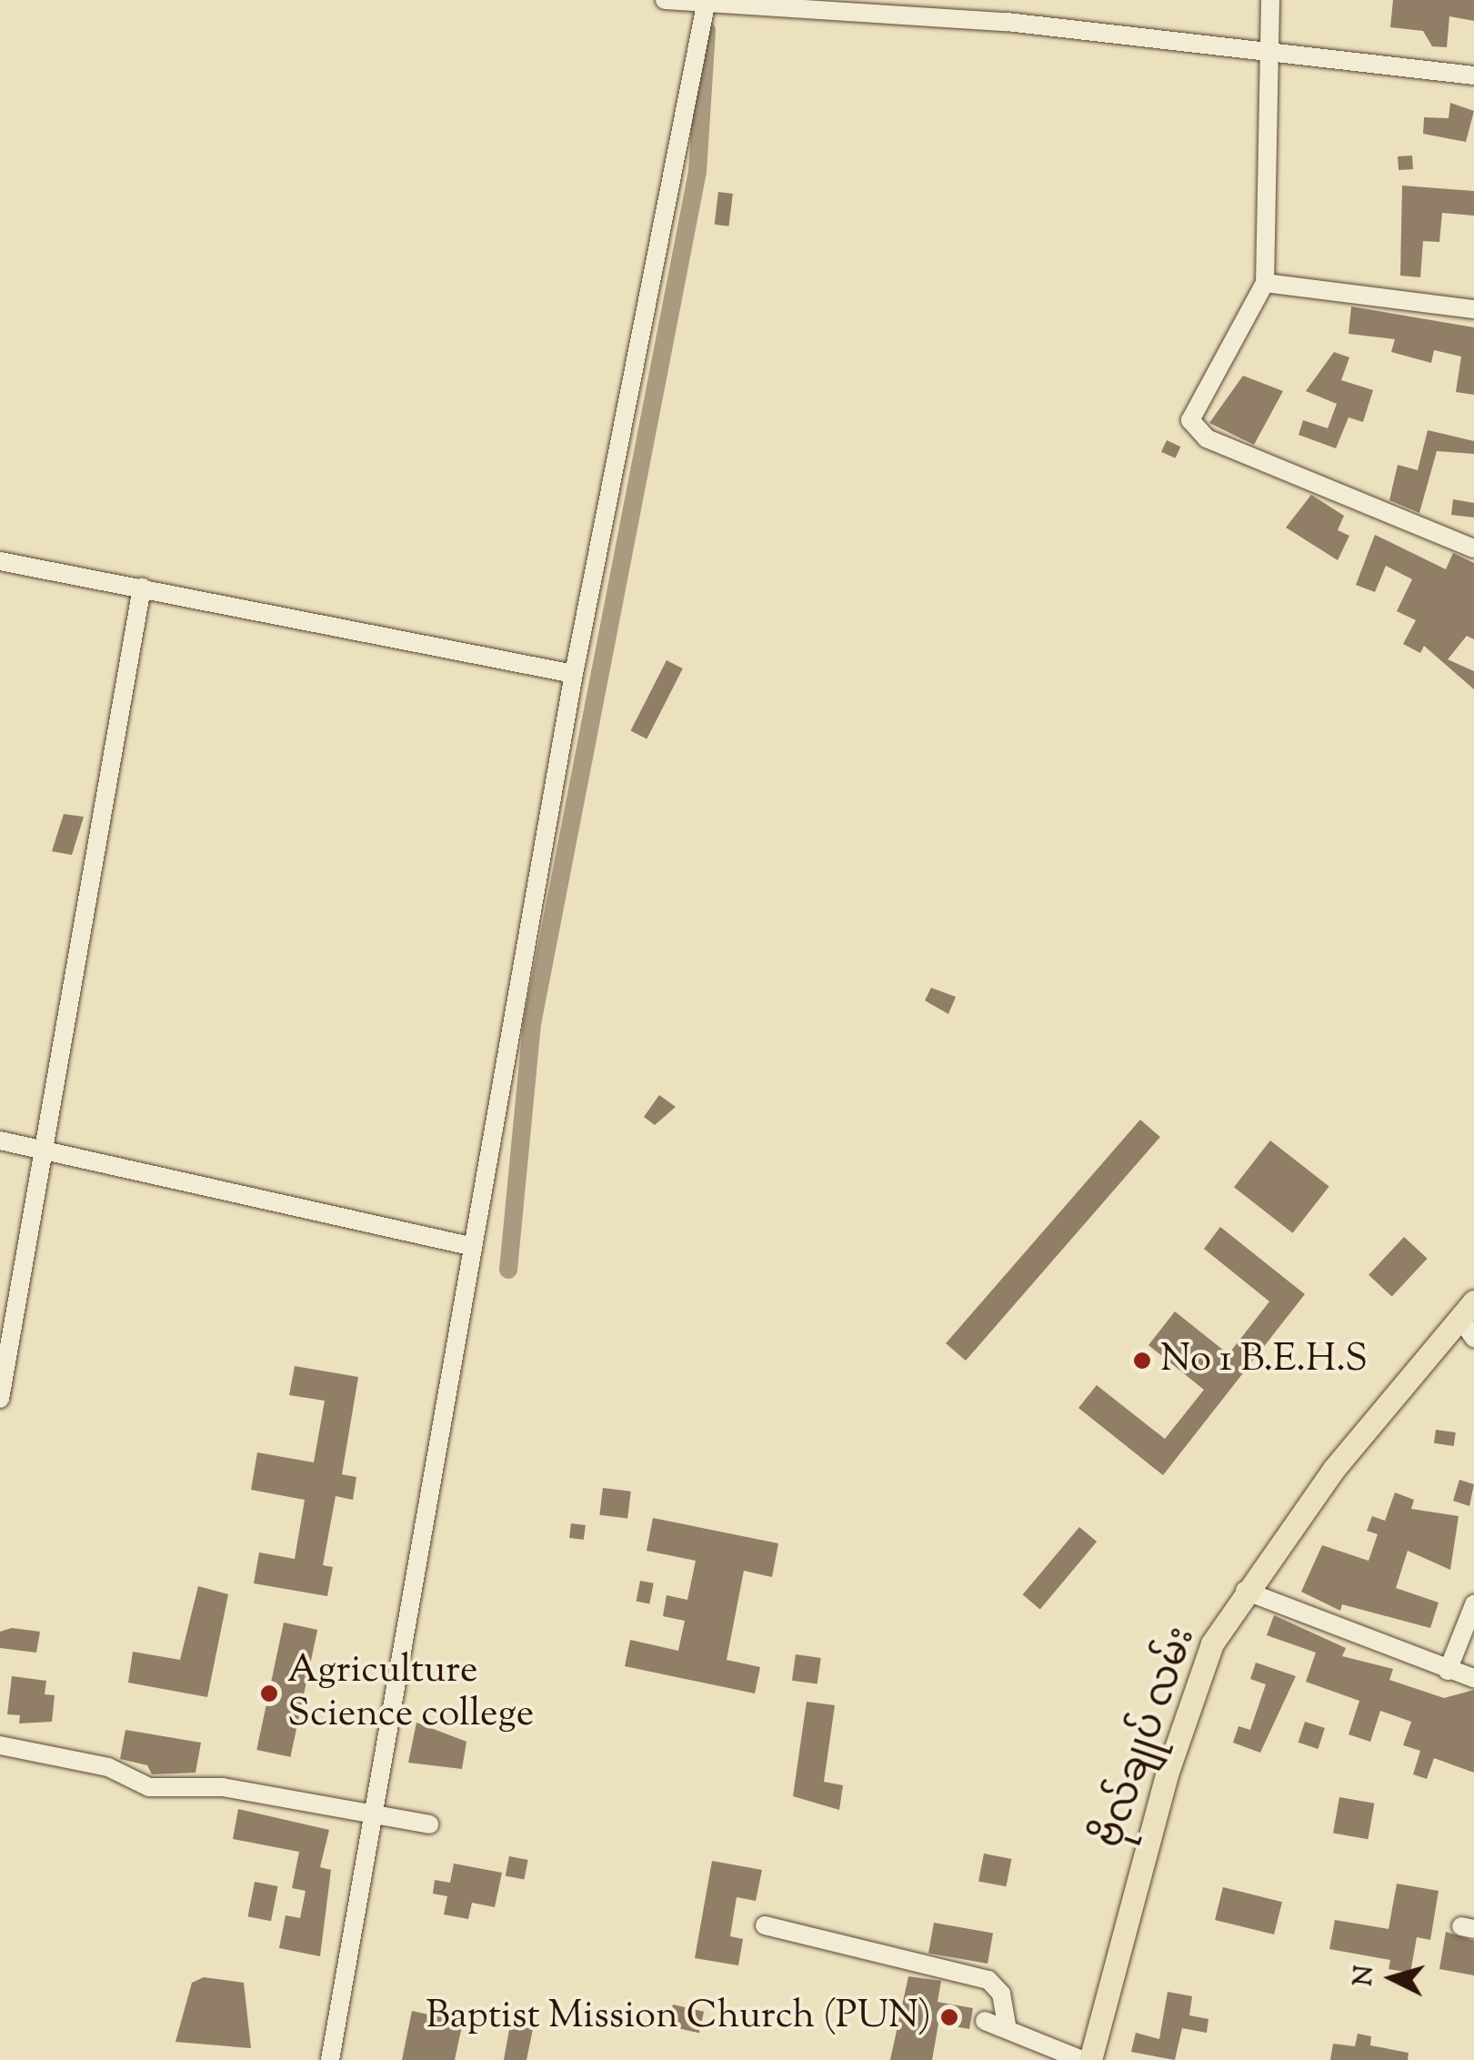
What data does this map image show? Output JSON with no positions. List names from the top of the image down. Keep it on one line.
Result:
{"streets":{"main road":["ဗိုလ်ချုပ် လမ်း"]},"places":["No 1 B.E.H.S","Agriculture Science college","Baptist Mission Church (PUN)"],"north":"left"}
